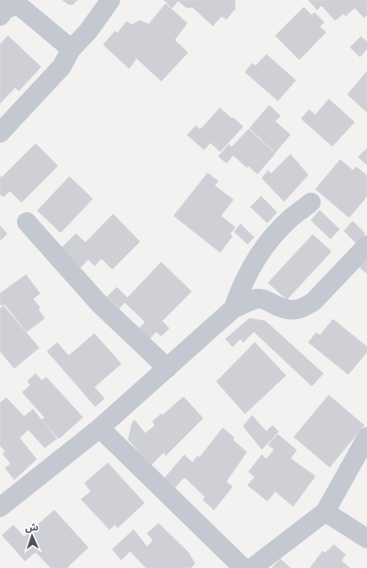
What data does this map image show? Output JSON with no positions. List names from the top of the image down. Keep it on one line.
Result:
{"north":"top"}
